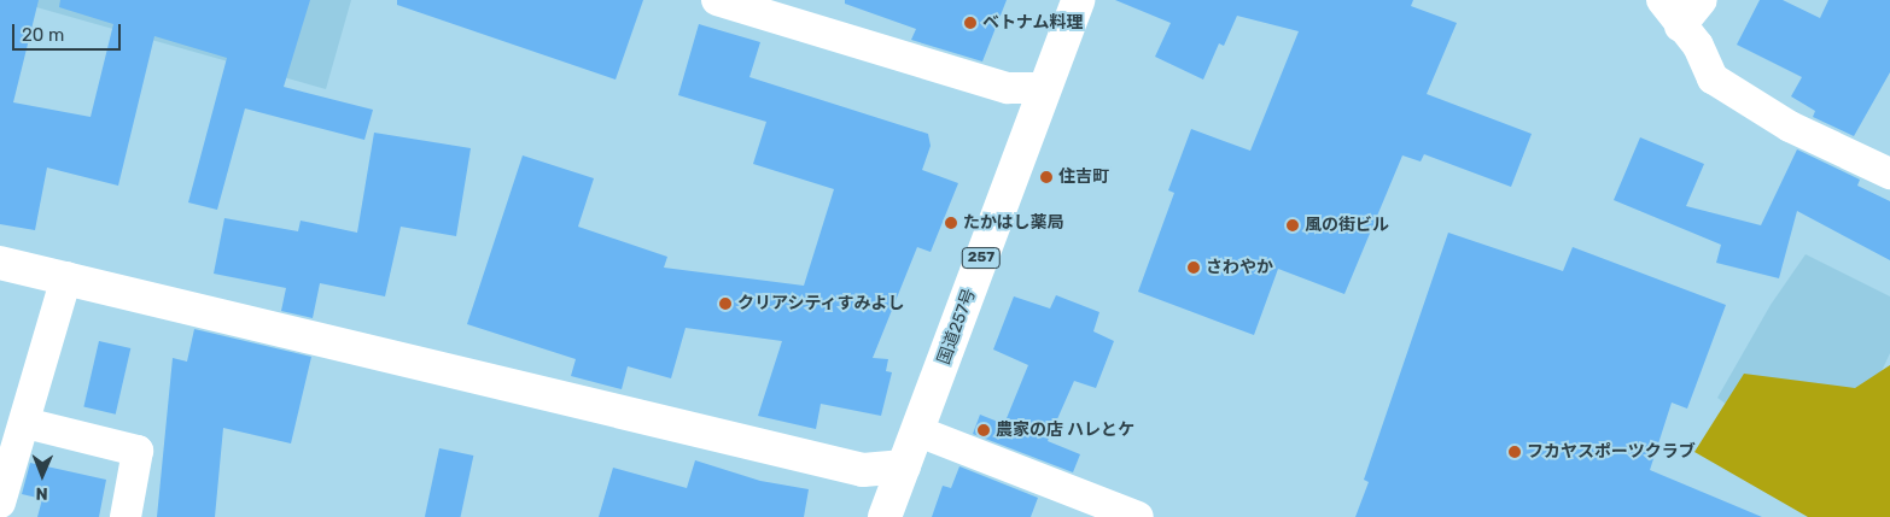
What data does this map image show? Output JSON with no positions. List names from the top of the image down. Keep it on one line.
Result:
{"streets":{"main road":["257","国道257号"]},"places":["ベトナム料理","住吉町","たかはし薬局","風の街ビル","さわやか","クリアシティすみよし","農家の店 ハレとケ","フカヤスポーツクラブ"],"scale_bar":"20 m","north":"bottom"}
